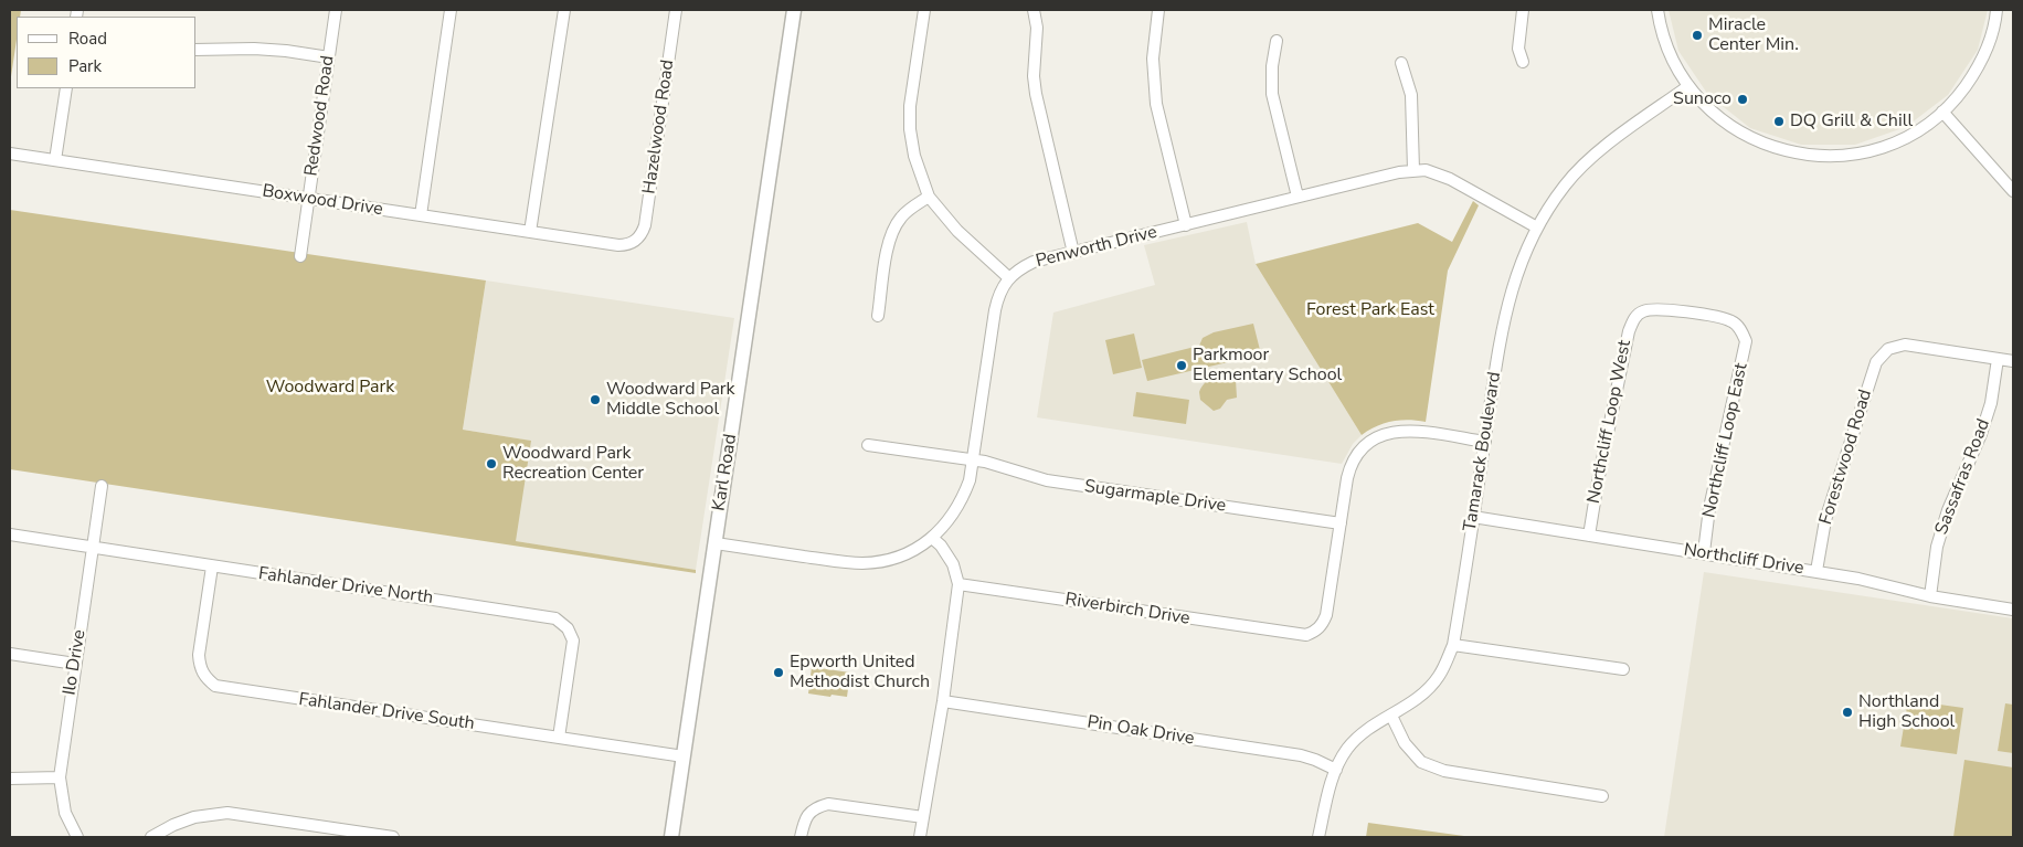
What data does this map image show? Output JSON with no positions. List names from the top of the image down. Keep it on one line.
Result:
{"streets":{"main road":["Karl Road"],"street":["Redwood Road","Hazelwood Road","Boxwood Drive","Penworth Drive","Northcliff Loop West","Northcliff Loop East","Tamarack Boulevard","Forestwood Road","Sassafras Road","Sugarmaple Drive","Northcliff Drive","Fahlander Drive North","Riverbirch Drive","Ilo Drive","Fahlander Drive South","Pin Oak Drive"]},"crossings":[["Redwood Road","Boxwood Drive"],["Hazelwood Road","Boxwood Drive"],["Penworth Drive","Tamarack Boulevard"],["Northcliff Loop West","Northcliff Loop East"],["Northcliff Loop West","Northcliff Drive"],["Northcliff Loop East","Northcliff Drive"],["Tamarack Boulevard","Northcliff Drive"],["Tamarack Boulevard","Pin Oak Drive"],["Forestwood Road","Sassafras Road"],["Forestwood Road","Northcliff Drive"],["Karl Road","Fahlander Drive South"],["Sassafras Road","Northcliff Drive"],["Sugarmaple Drive","Riverbirch Drive"],["Fahlander Drive North","Ilo Drive"],["Fahlander Drive North","Fahlander Drive South"]],"parks":["Forest Park East","Woodward Park"],"places":["Miracle Center Min.","Sunoco","DQ Grill & Chill","Parkmoor Elementary School","Woodward Park Middle School","Woodward Park Recreation Center","Epworth United Methodist Church","Northland High School"],"legend":["Road","Park"]}
